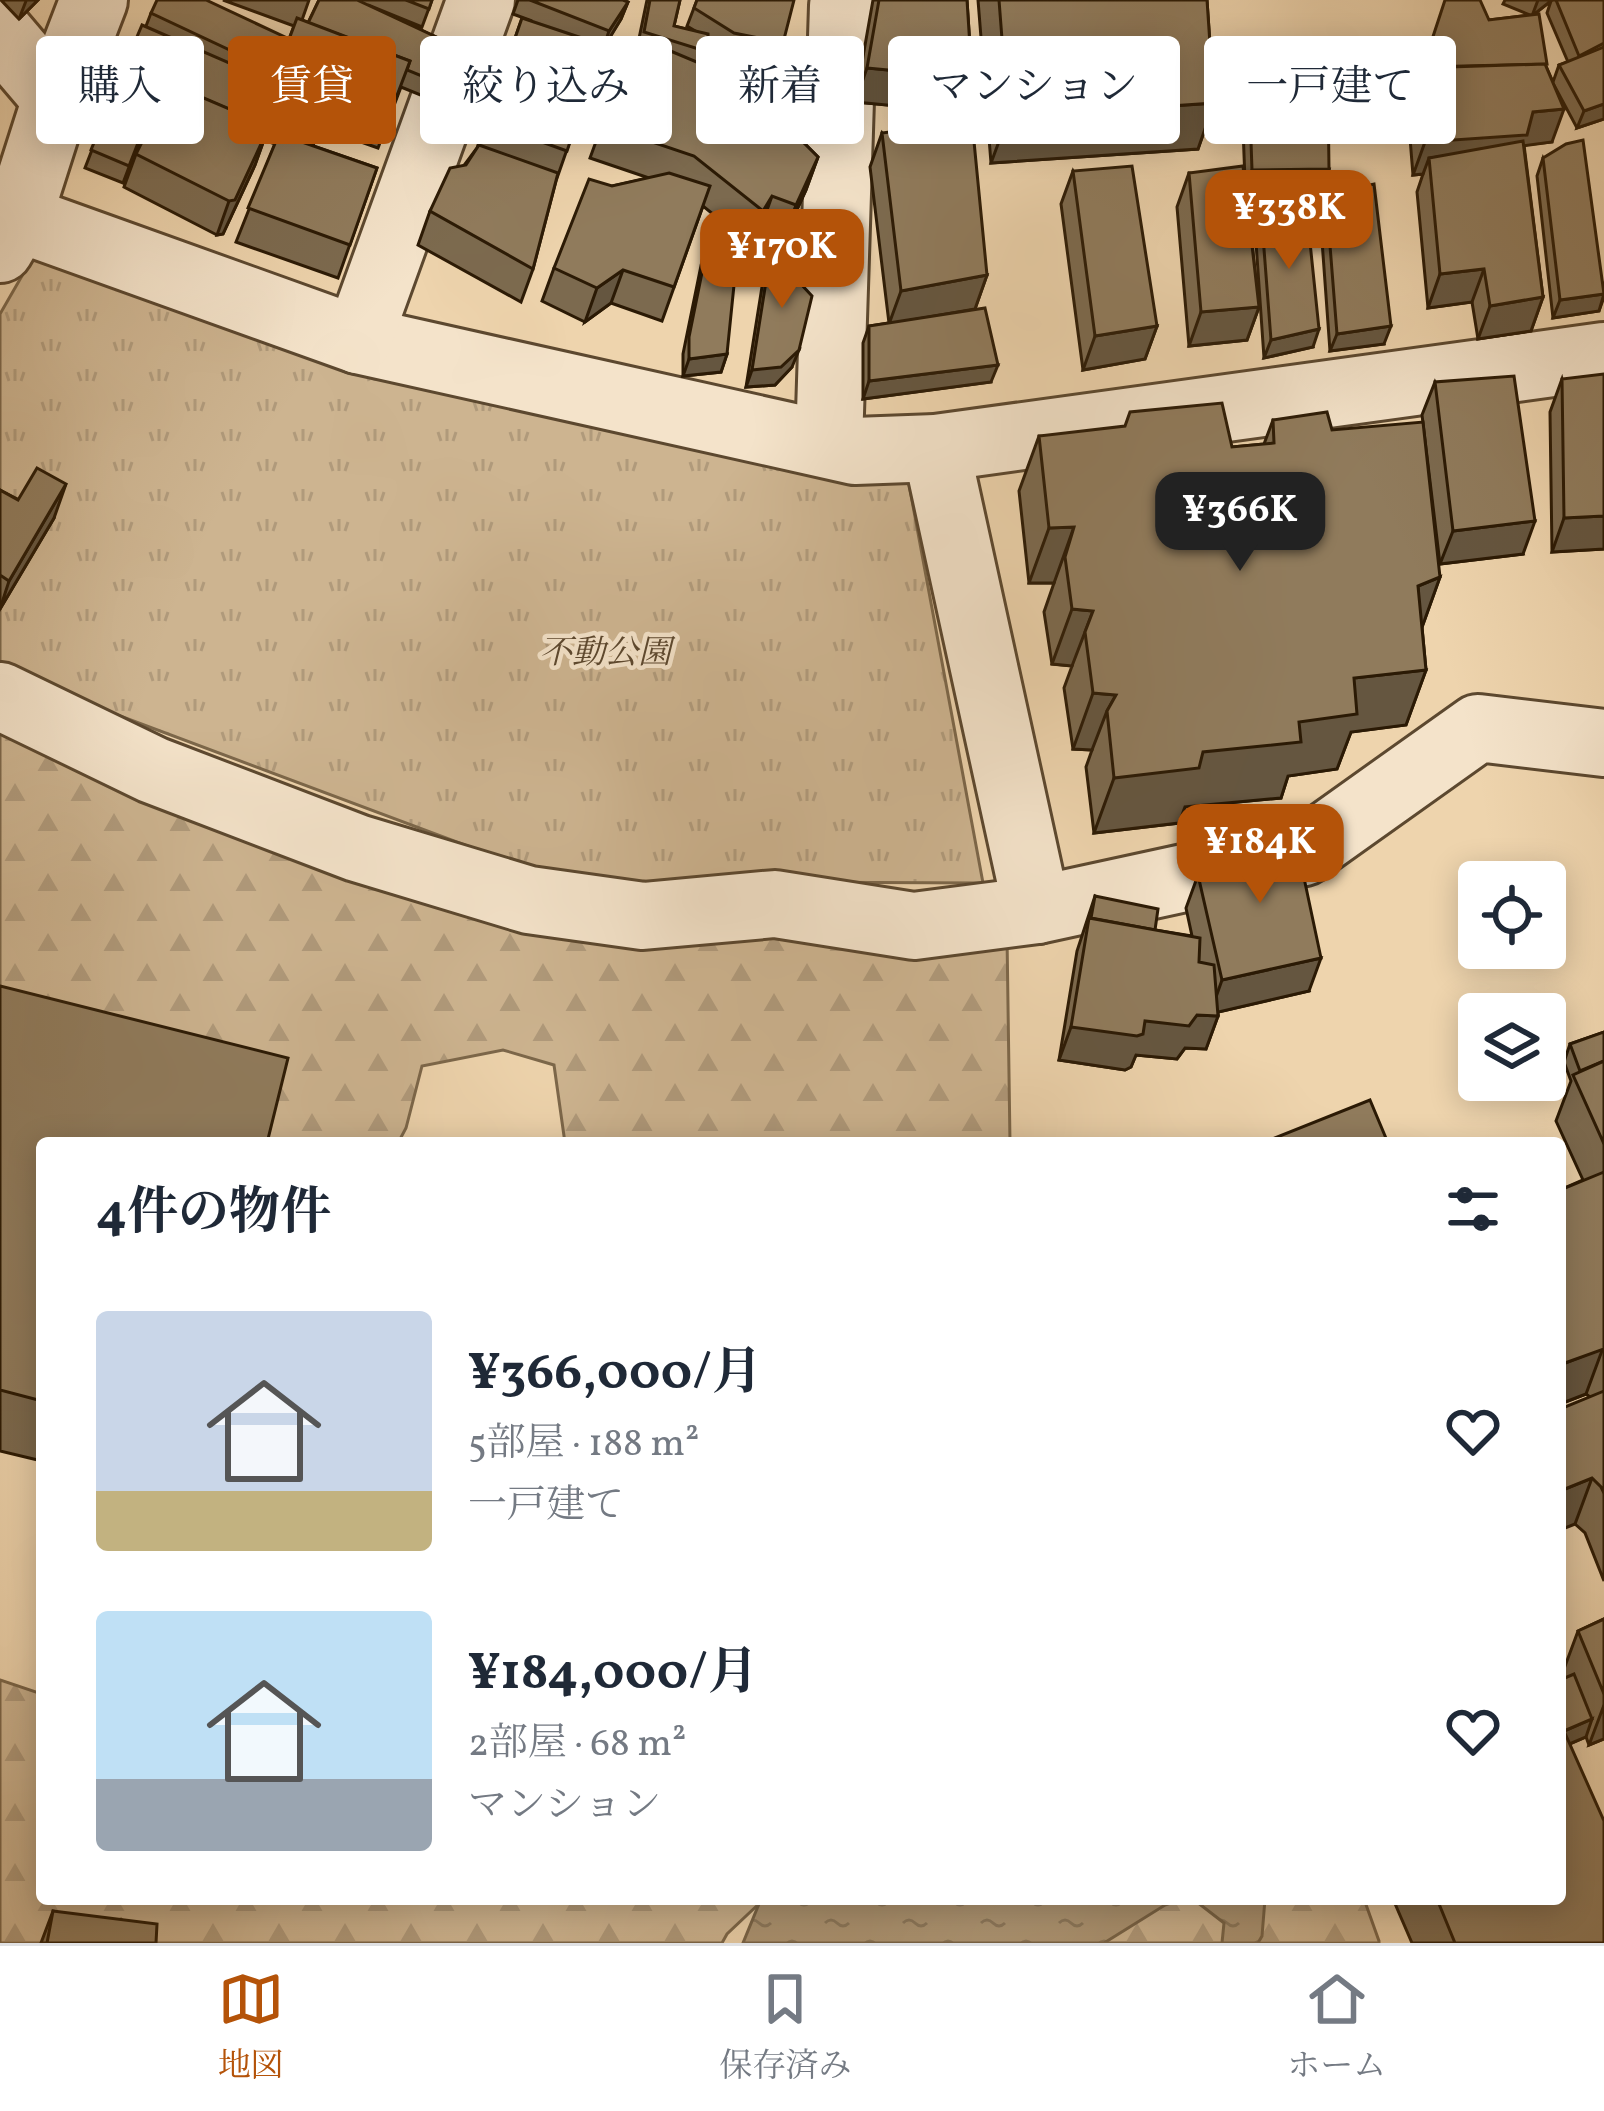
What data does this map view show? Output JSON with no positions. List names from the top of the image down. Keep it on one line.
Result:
{"parks":["不動公園"],"page":{"chip":["購入","賃貸","絞り込み","新着","マンション","一戸建て"],"price":["¥338K","¥170K","¥366K","¥184K"],"heading":"4件の物件","list":[{"name":"¥366,000/月","note":"5部屋 · 188 m² · 一戸建て"},{"name":"¥184,000/月","note":"2部屋 · 68 m² · マンション"}],"tabs":["地図","保存済み","ホーム"]}}
